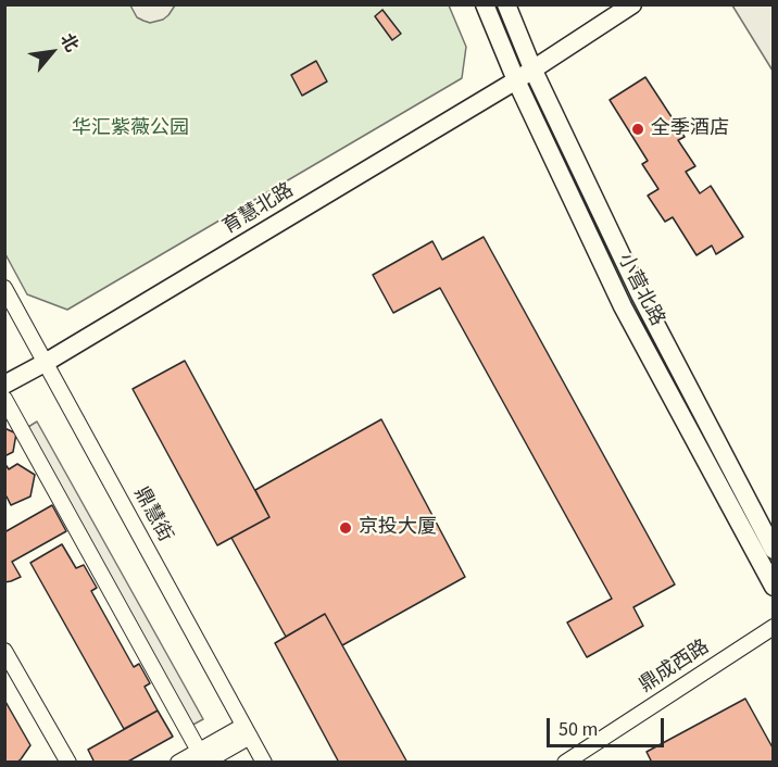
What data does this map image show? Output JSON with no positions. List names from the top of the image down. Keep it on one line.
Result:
{"streets":{"street":["育慧北路","小营北路","鼎慧街","鼎成西路"]},"crossings":[["育慧北路","小营北路"],["育慧北路","鼎慧街"]],"parks":["华汇紫薇公园"],"places":["全季酒店","京投大厦"],"scale_bar":"50 m","north":"top right"}
